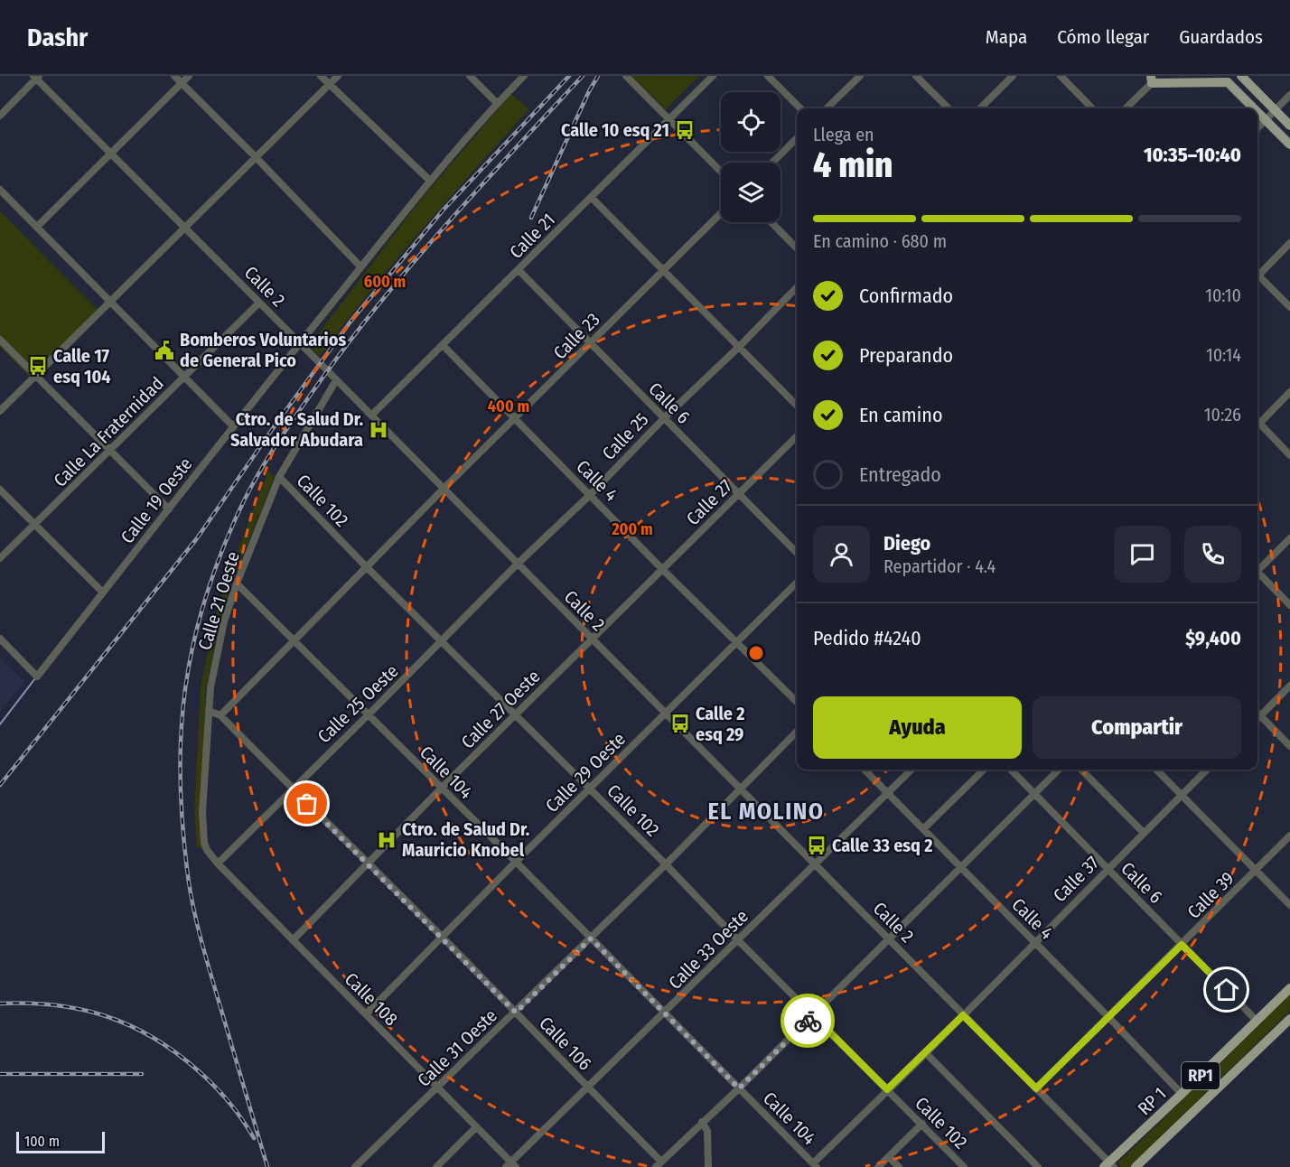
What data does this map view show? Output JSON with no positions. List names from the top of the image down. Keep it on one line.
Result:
{"streets":{"main road":["RP1","RP 1"],"street":["Calle 21","Calle 2","Calle 23","Calle 6","Calle La Fraternidad","Calle 25","Calle 4","Calle 19 Oeste","Calle 102","Calle 27","Calle 21 Oeste","Calle 25 Oeste","Calle 27 Oeste","Calle 104","Calle 29 Oeste","Calle 37","Calle 39","Calle 33 Oeste","Calle 108","Calle 106","Calle 31 Oeste"]},"crossings":[["Calle 21","Calle 2"],["Calle 21","Calle 6"],["Calle 21","Calle 4"],["Calle 2","Calle 23"],["Calle 2","Calle La Fraternidad"],["Calle 2","Calle 25"],["Calle 2","Calle 19 Oeste"],["Calle 2","Calle 27"],["Calle 2","Calle 21 Oeste"],["Calle 2","Calle 25 Oeste"],["Calle 2","Calle 27 Oeste"],["Calle 2","Calle 29 Oeste"],["Calle 2","Calle 37"],["Calle 2","Calle 39"],["Calle 2","Calle 33 Oeste"],["Calle 2","Calle 31 Oeste"],["Calle 2","RP 1"],["Calle 23","Calle 6"],["Calle 23","Calle 4"],["Calle 23","Calle 102"],["Calle 23","Calle 104"],["Calle 23","Calle 106"],["Calle 6","Calle 25"],["Calle 6","Calle 27"],["Calle 6","Calle 37"],["Calle 6","Calle 39"],["Calle 6","RP 1"],["Calle 25","Calle 4"],["Calle 25","Calle 25 Oeste"],["Calle 4","Calle 27"],["Calle 4","Calle 29 Oeste"],["Calle 4","Calle 37"],["Calle 4","Calle 39"],["Calle 4","Calle 33 Oeste"],["Calle 4","RP 1"],["Calle 102","Calle 21 Oeste"],["Calle 102","Calle 25 Oeste"],["Calle 102","Calle 27 Oeste"],["Calle 102","Calle 29 Oeste"],["Calle 102","Calle 37"],["Calle 102","Calle 33 Oeste"],["Calle 102","Calle 31 Oeste"],["Calle 27","Calle 27 Oeste"],["Calle 21 Oeste","Calle 104"],["Calle 21 Oeste","Calle 108"],["Calle 25 Oeste","Calle 104"],["Calle 25 Oeste","Calle 108"],["Calle 25 Oeste","Calle 106"],["Calle 27 Oeste","Calle 104"],["Calle 27 Oeste","Calle 108"],["Calle 27 Oeste","Calle 106"],["Calle 104","Calle 29 Oeste"],["Calle 104","Calle 37"],["Calle 104","Calle 33 Oeste"],["Calle 104","Calle 31 Oeste"],["Calle 29 Oeste","Calle 108"],["Calle 29 Oeste","Calle 106"],["Calle 33 Oeste","Calle 108"],["Calle 33 Oeste","Calle 106"],["Calle 108","Calle 31 Oeste"],["Calle 106","Calle 31 Oeste"]],"districts":["EL MOLINO"],"places":{"bus stop":["Calle 10 esq 21","Calle 17 esq 104","Calle 2 esq 29","Calle 33 esq 2"],"public building":["Bomberos Voluntarios de General Pico"],"hospital":["Ctro. de Salud Dr. Salvador Abudara","Ctro. de Salud Dr. Mauricio Knobel"]},"scale_bar":"100 m","page":{"header":"Dashr","nav":["Mapa","Cómo llegar","Guardados"],"heading":["4 min","Llega en","10:35–10:40"],"panel":["Diego","Repartidor · 4.4","Pedido #4240","$9,400"],"bar":"En camino · 680 m","list":[["Confirmado","10:10"],["Preparando","10:14"],["En camino","10:26"],"Entregado"],"buttons":["Ayuda","Compartir"],"scale":"100 m"},"rings":["600 m","400 m","200 m"]}
